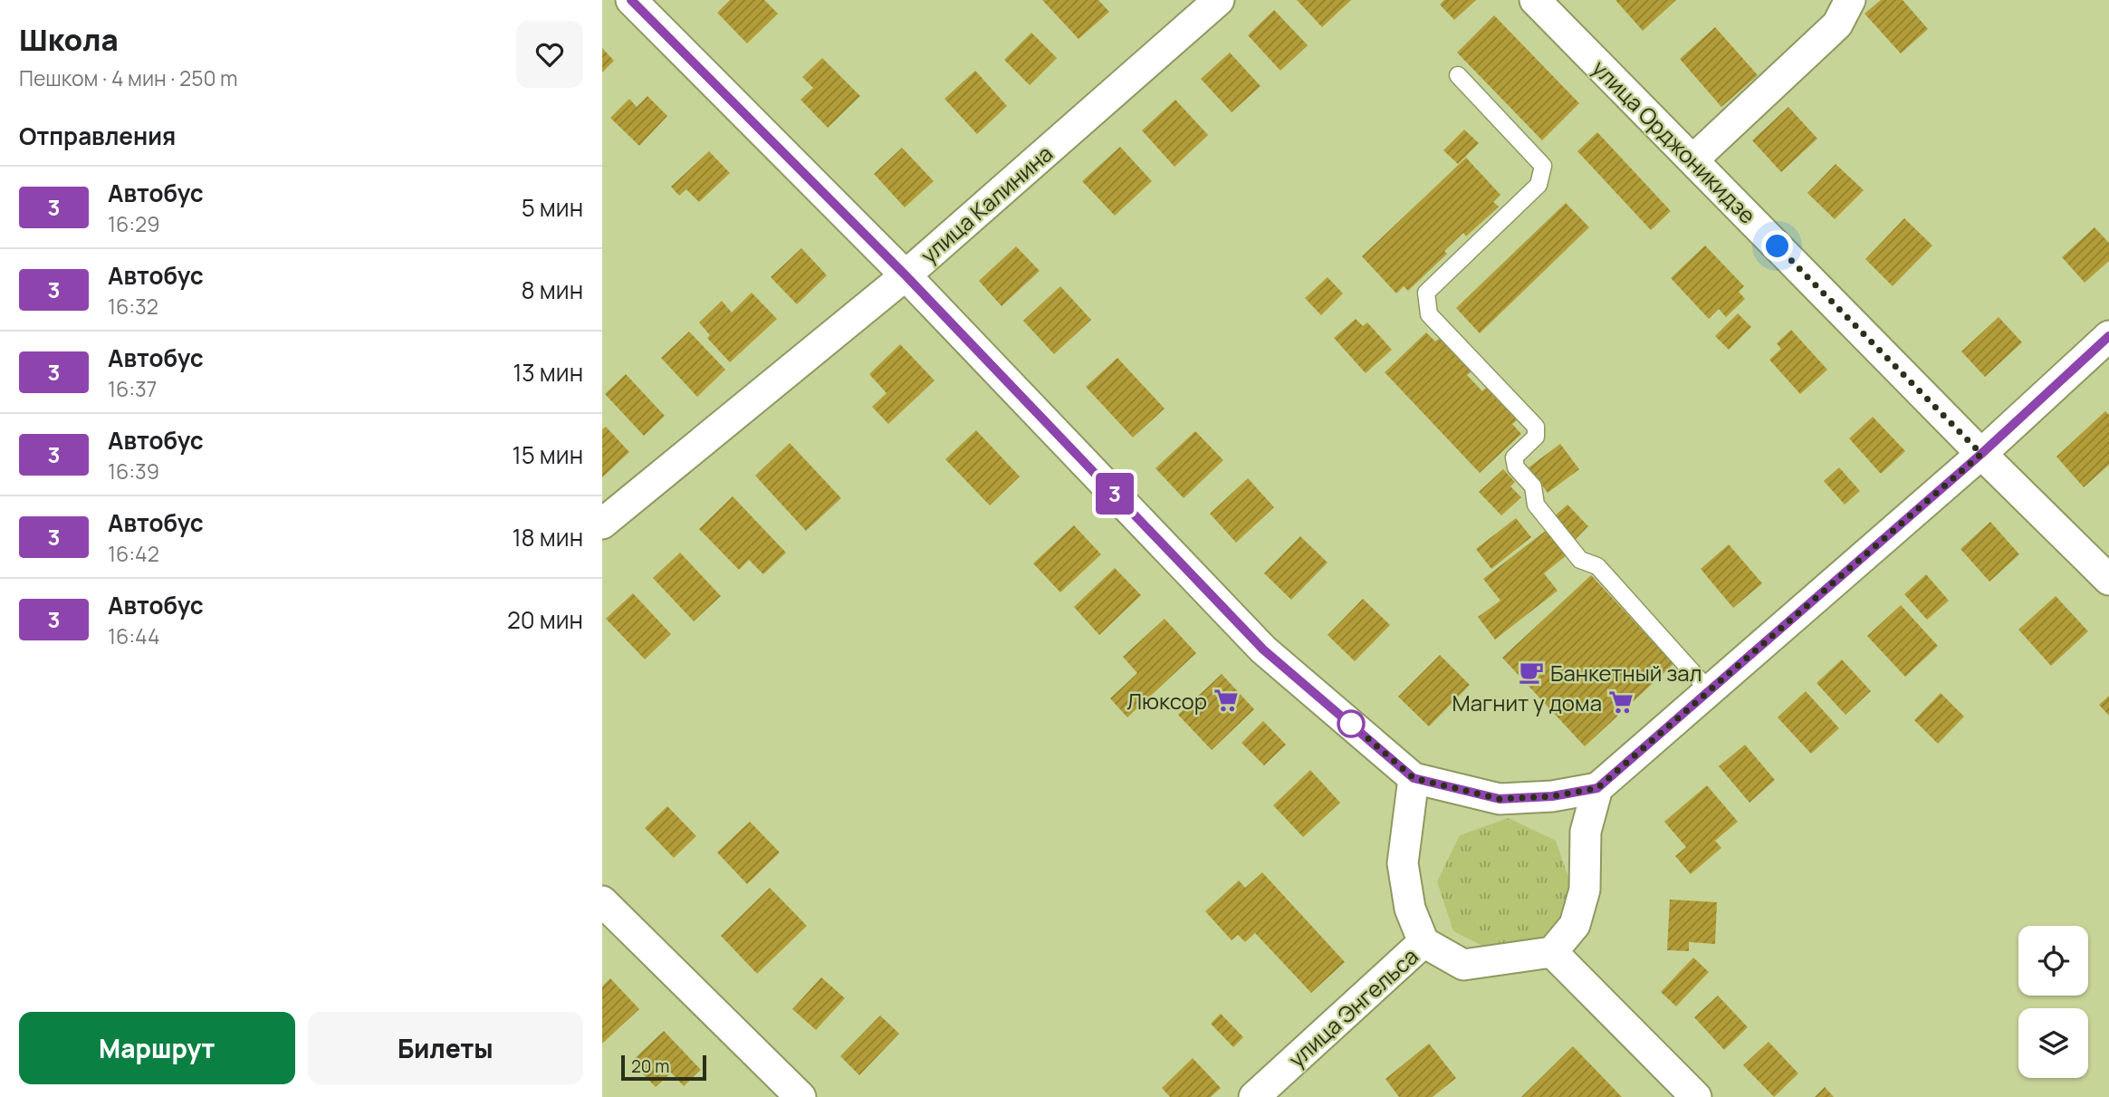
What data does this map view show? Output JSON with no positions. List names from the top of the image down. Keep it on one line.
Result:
{"streets":{"street":["улица Орджоникидзе","улица Калинина","улица Энгельса"]},"places":{"cafe":["Банкетный зал"],"supermarket":["Люксор","Магнит у дома"]},"lines":["bus line 3"],"scale_bar":"20 m","page":{"heading":[["Школа","Пешком · 4 мин · 250 m"],"Отправления"],"on_map":"3","list":[{"mark":"3","name":"Автобус","note":"16:29","value":"5 мин"},{"mark":"3","name":"Автобус","note":"16:32","value":"8 мин"},{"mark":"3","name":"Автобус","note":"16:37","value":"13 мин"},{"mark":"3","name":"Автобус","note":"16:39","value":"15 мин"},{"mark":"3","name":"Автобус","note":"16:42","value":"18 мин"},{"mark":"3","name":"Автобус","note":"16:44","value":"20 мин"}],"buttons":["Маршрут","Билеты"],"scale":"20 m"}}
